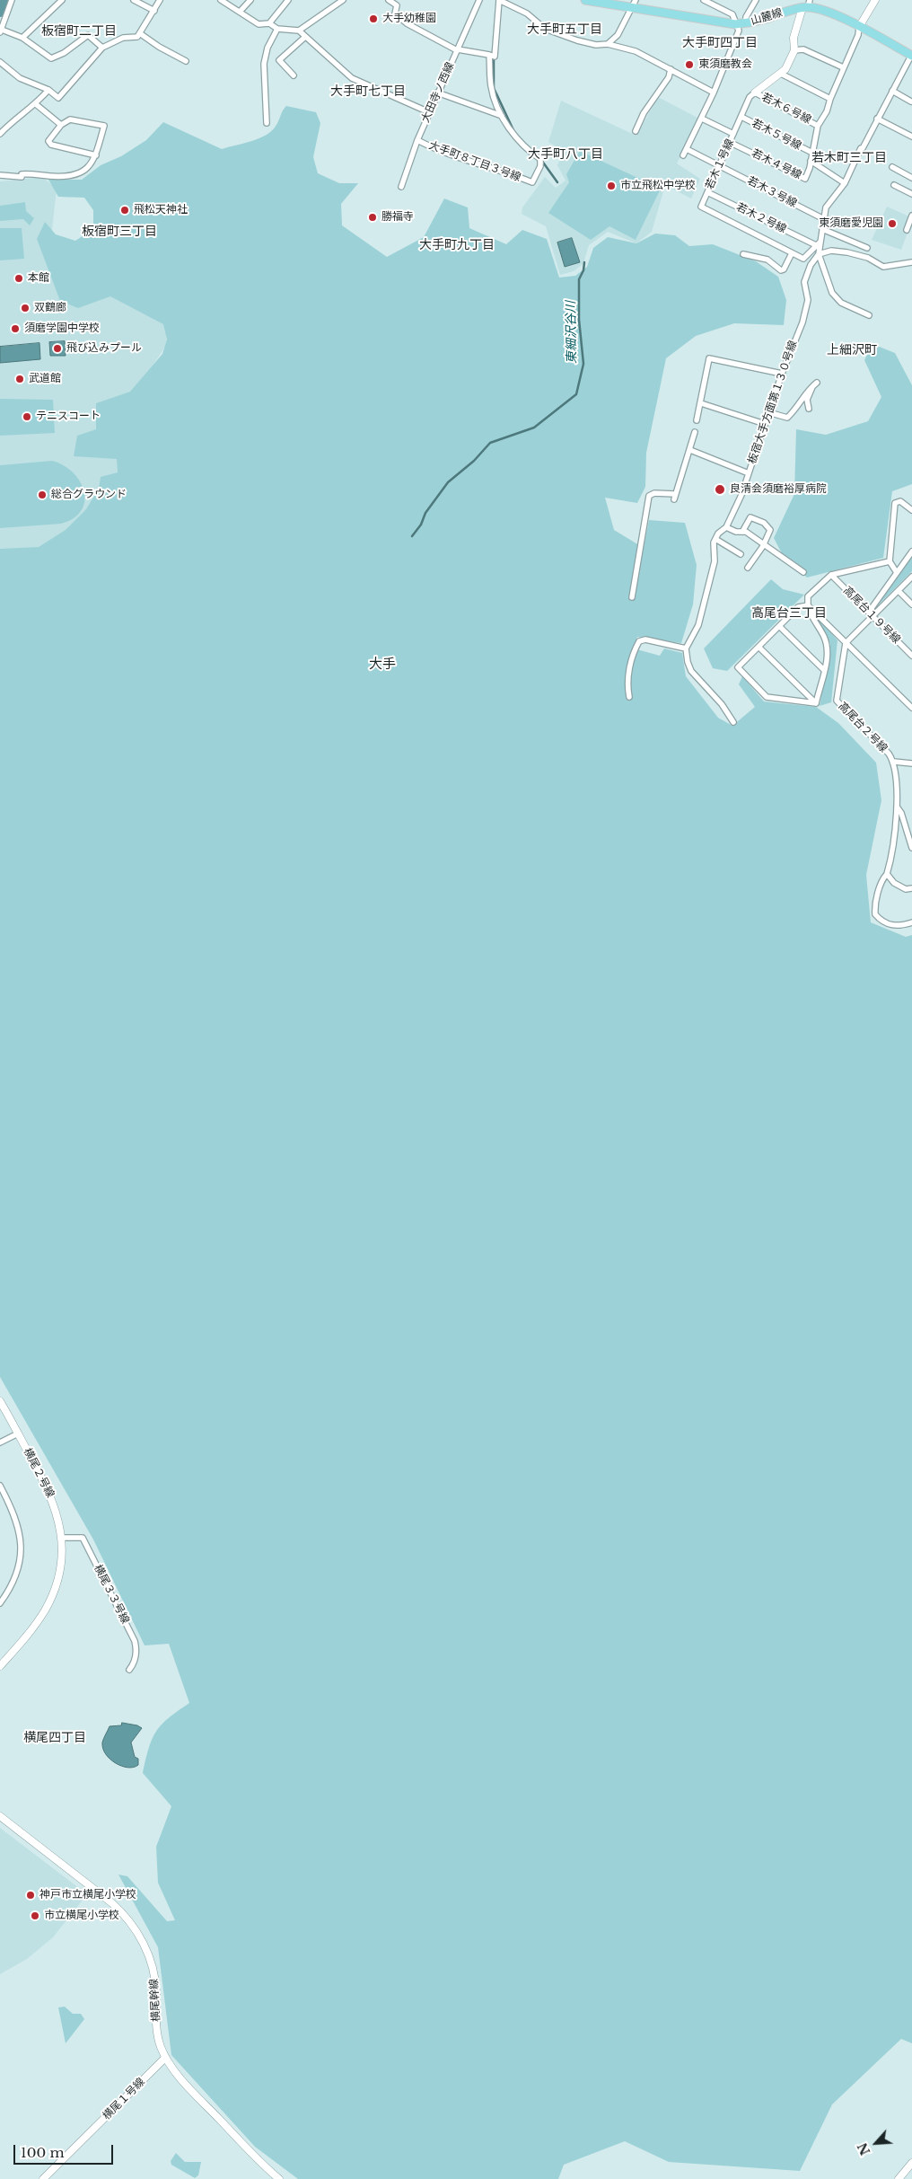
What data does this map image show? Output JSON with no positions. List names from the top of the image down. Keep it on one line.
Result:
{"streets":{"main road":["山麓線"],"street":["大田寺ノ西線","若木６号線","若木５号線","大手町８丁目３号線","若木１号線","若木４号線","若木３号線","若木２号線","板宿大手方面第１３０号線","高尾台１９号線","高尾台２号線","横尾２号線","横尾３３号線","横尾幹線","横尾１号線"]},"crossings":[["山麓線","若木１号線"],["大田寺ノ西線","大手町８丁目３号線"],["若木６号線","若木１号線"],["若木５号線","若木１号線"],["若木１号線","若木４号線"],["若木１号線","若木３号線"],["若木１号線","若木２号線"],["横尾２号線","横尾３３号線"],["横尾幹線","横尾１号線"]],"districts":["大手町五丁目","板宿町二丁目","大手町四丁目","大手町七丁目","大手町八丁目","若木町三丁目","板宿町三丁目","大手町九丁目","上細沢町","高尾台三丁目","大手","横尾四丁目"],"water":["東細沢谷川"],"places":["大手幼稚園","東須磨教会","市立飛松中学校","飛松天神社","勝福寺","東須磨愛児園","本館","双鶴廊","須磨学園中学校","飛び込みプール","武道館","テニスコート","良清会須磨裕厚病院","総合グラウンド","神戸市立横尾小学校","市立横尾小学校"],"scale_bar":"100 m","north":"bottom left"}
